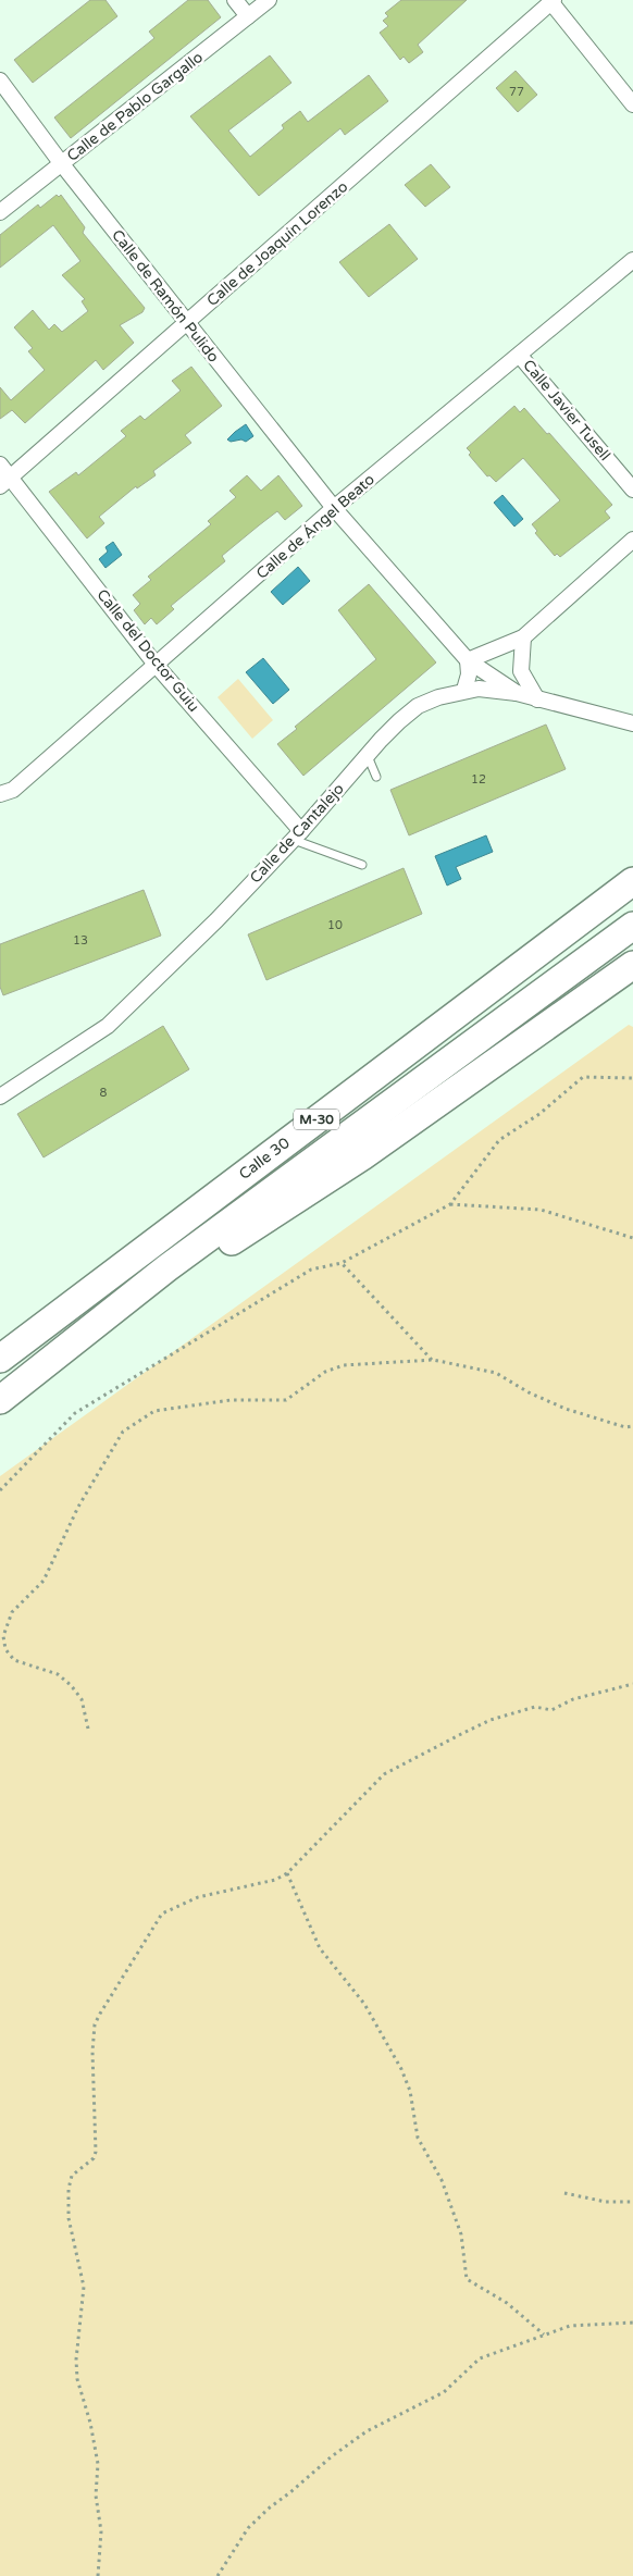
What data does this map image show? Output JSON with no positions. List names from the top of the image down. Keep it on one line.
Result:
{"streets":{"highway":["M-30","Calle 30"],"street":["Calle de Pablo Gargallo","Calle de Joaquín Lorenzo","Calle de Ramón Pulido","Calle Javier Tusell","Calle de Ángel Beato","Calle del Doctor Guiu","Calle de Cantalejo"]},"crossings":[["Calle de Pablo Gargallo","Calle de Ramón Pulido"],["Calle de Joaquín Lorenzo","Calle de Ramón Pulido"],["Calle de Joaquín Lorenzo","Calle del Doctor Guiu"],["Calle de Ramón Pulido","Calle de Ángel Beato"],["Calle de Ramón Pulido","Calle de Cantalejo"],["Calle Javier Tusell","Calle de Ángel Beato"],["Calle de Ángel Beato","Calle del Doctor Guiu"],["Calle del Doctor Guiu","Calle de Cantalejo"]],"house_numbers":["77","12","10","13","8"]}
